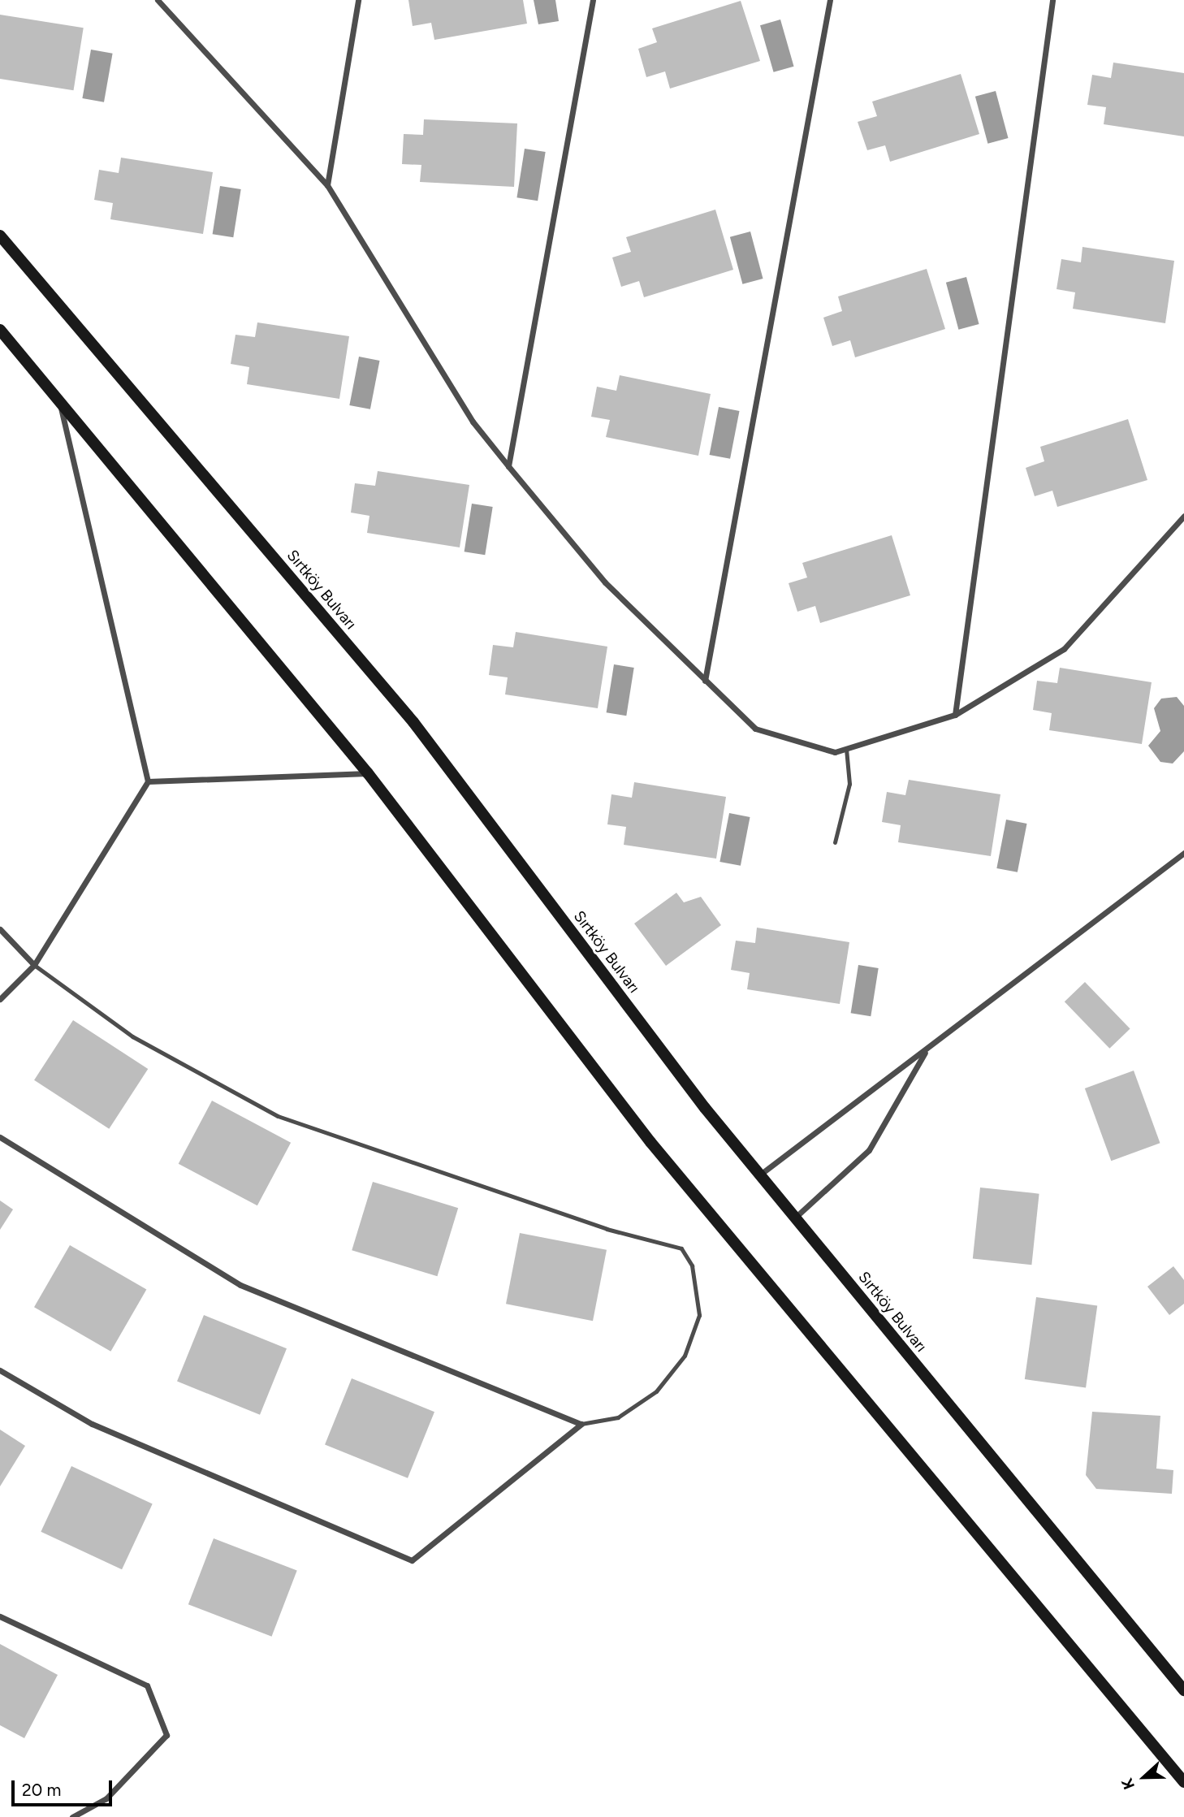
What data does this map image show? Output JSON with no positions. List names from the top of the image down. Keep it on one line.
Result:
{"streets":{"main road":["Sırtköy Bulvarı"]},"scale_bar":"20 m","north":"left"}
